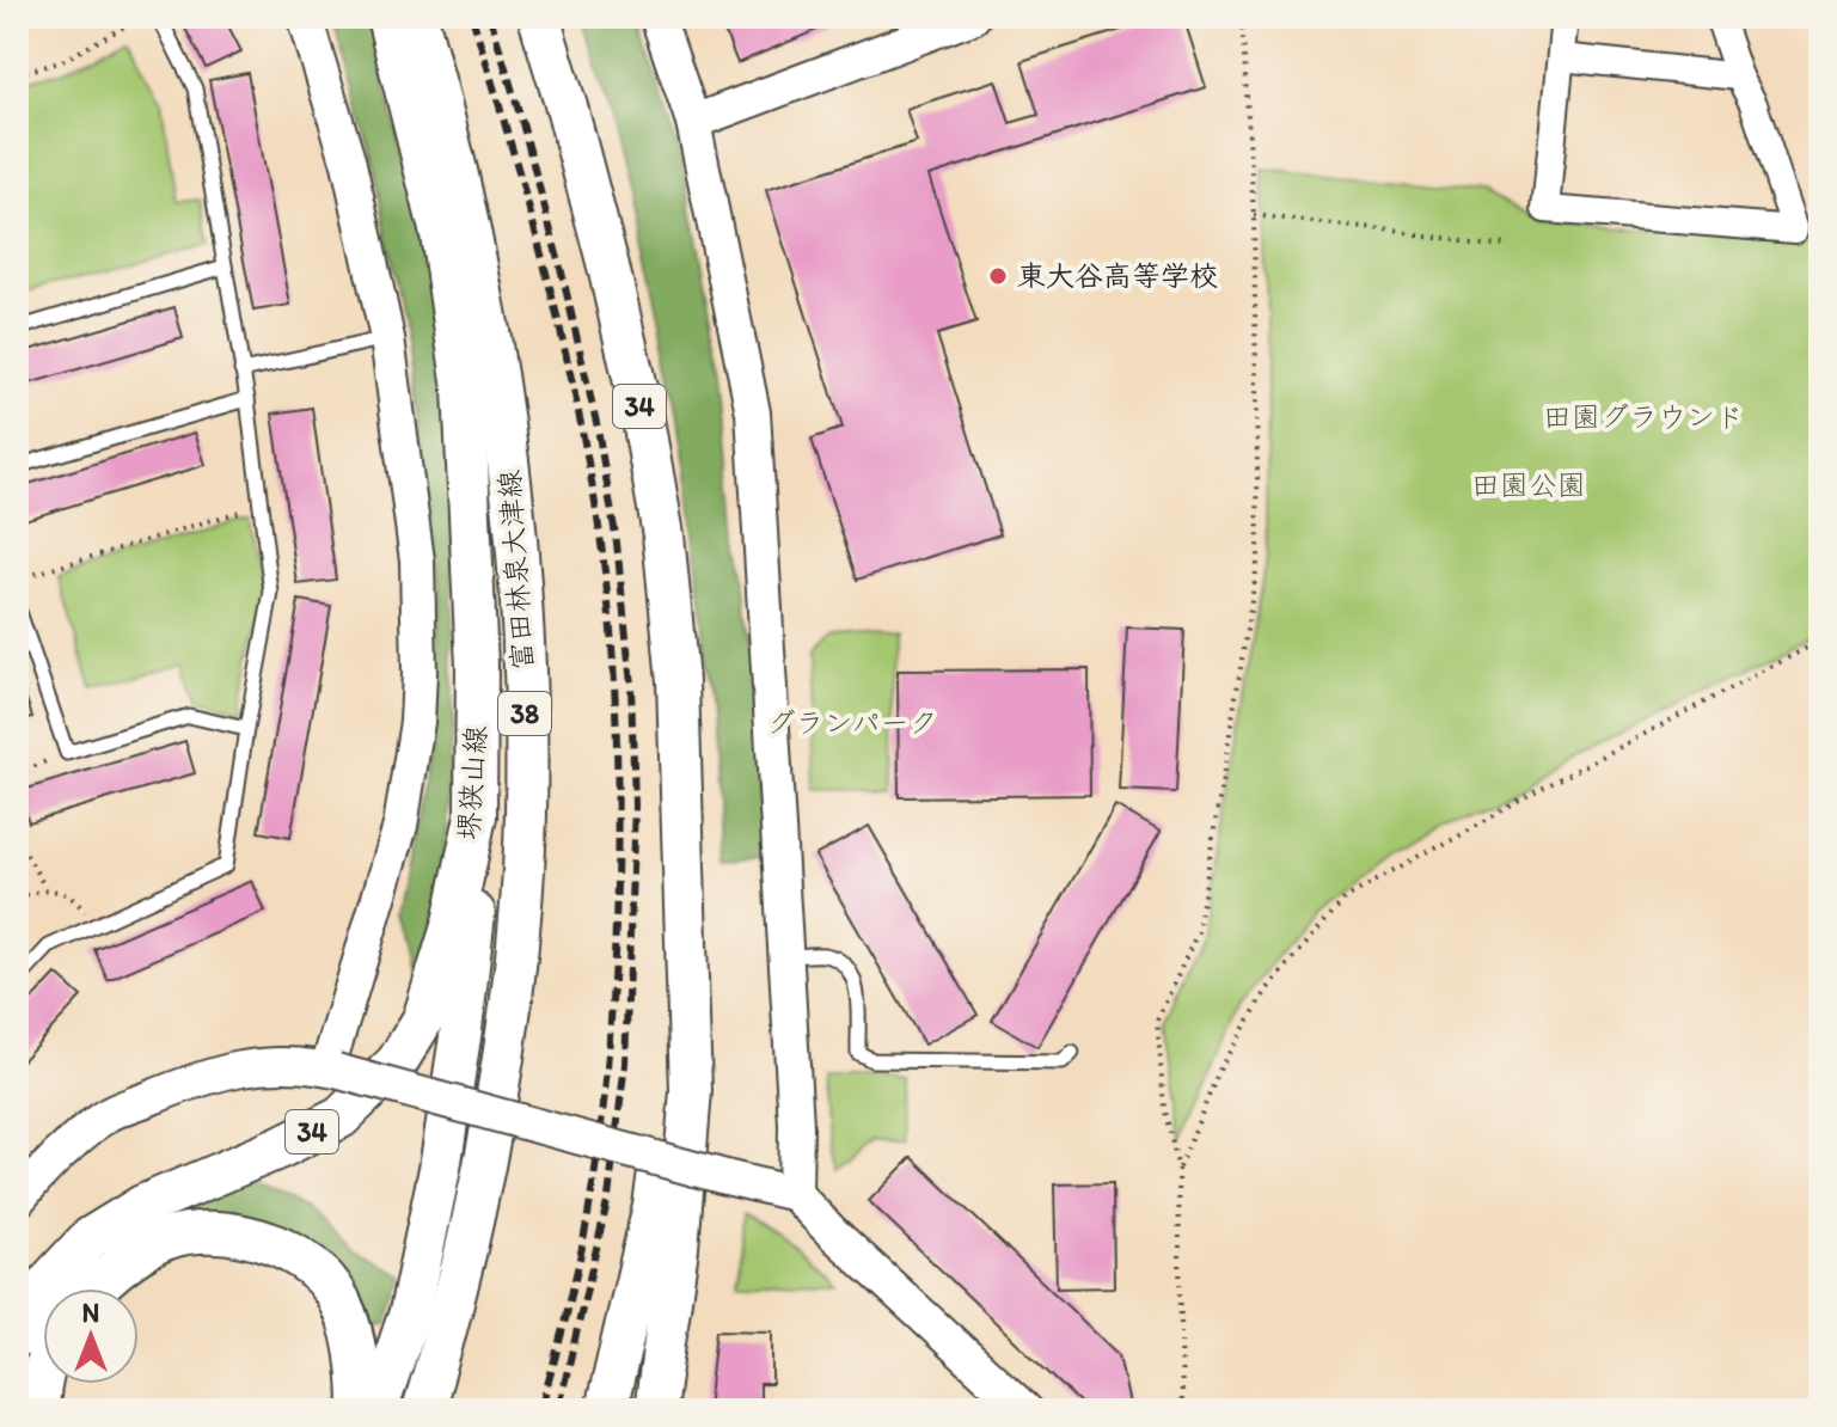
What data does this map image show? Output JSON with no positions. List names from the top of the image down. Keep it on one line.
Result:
{"streets":{"main road":["34","富田林泉大津線","38","堺狭山線"]},"parks":["田園グラウンド","田園公園","グランパーク"],"places":["東大谷高等学校"],"north":"top"}
